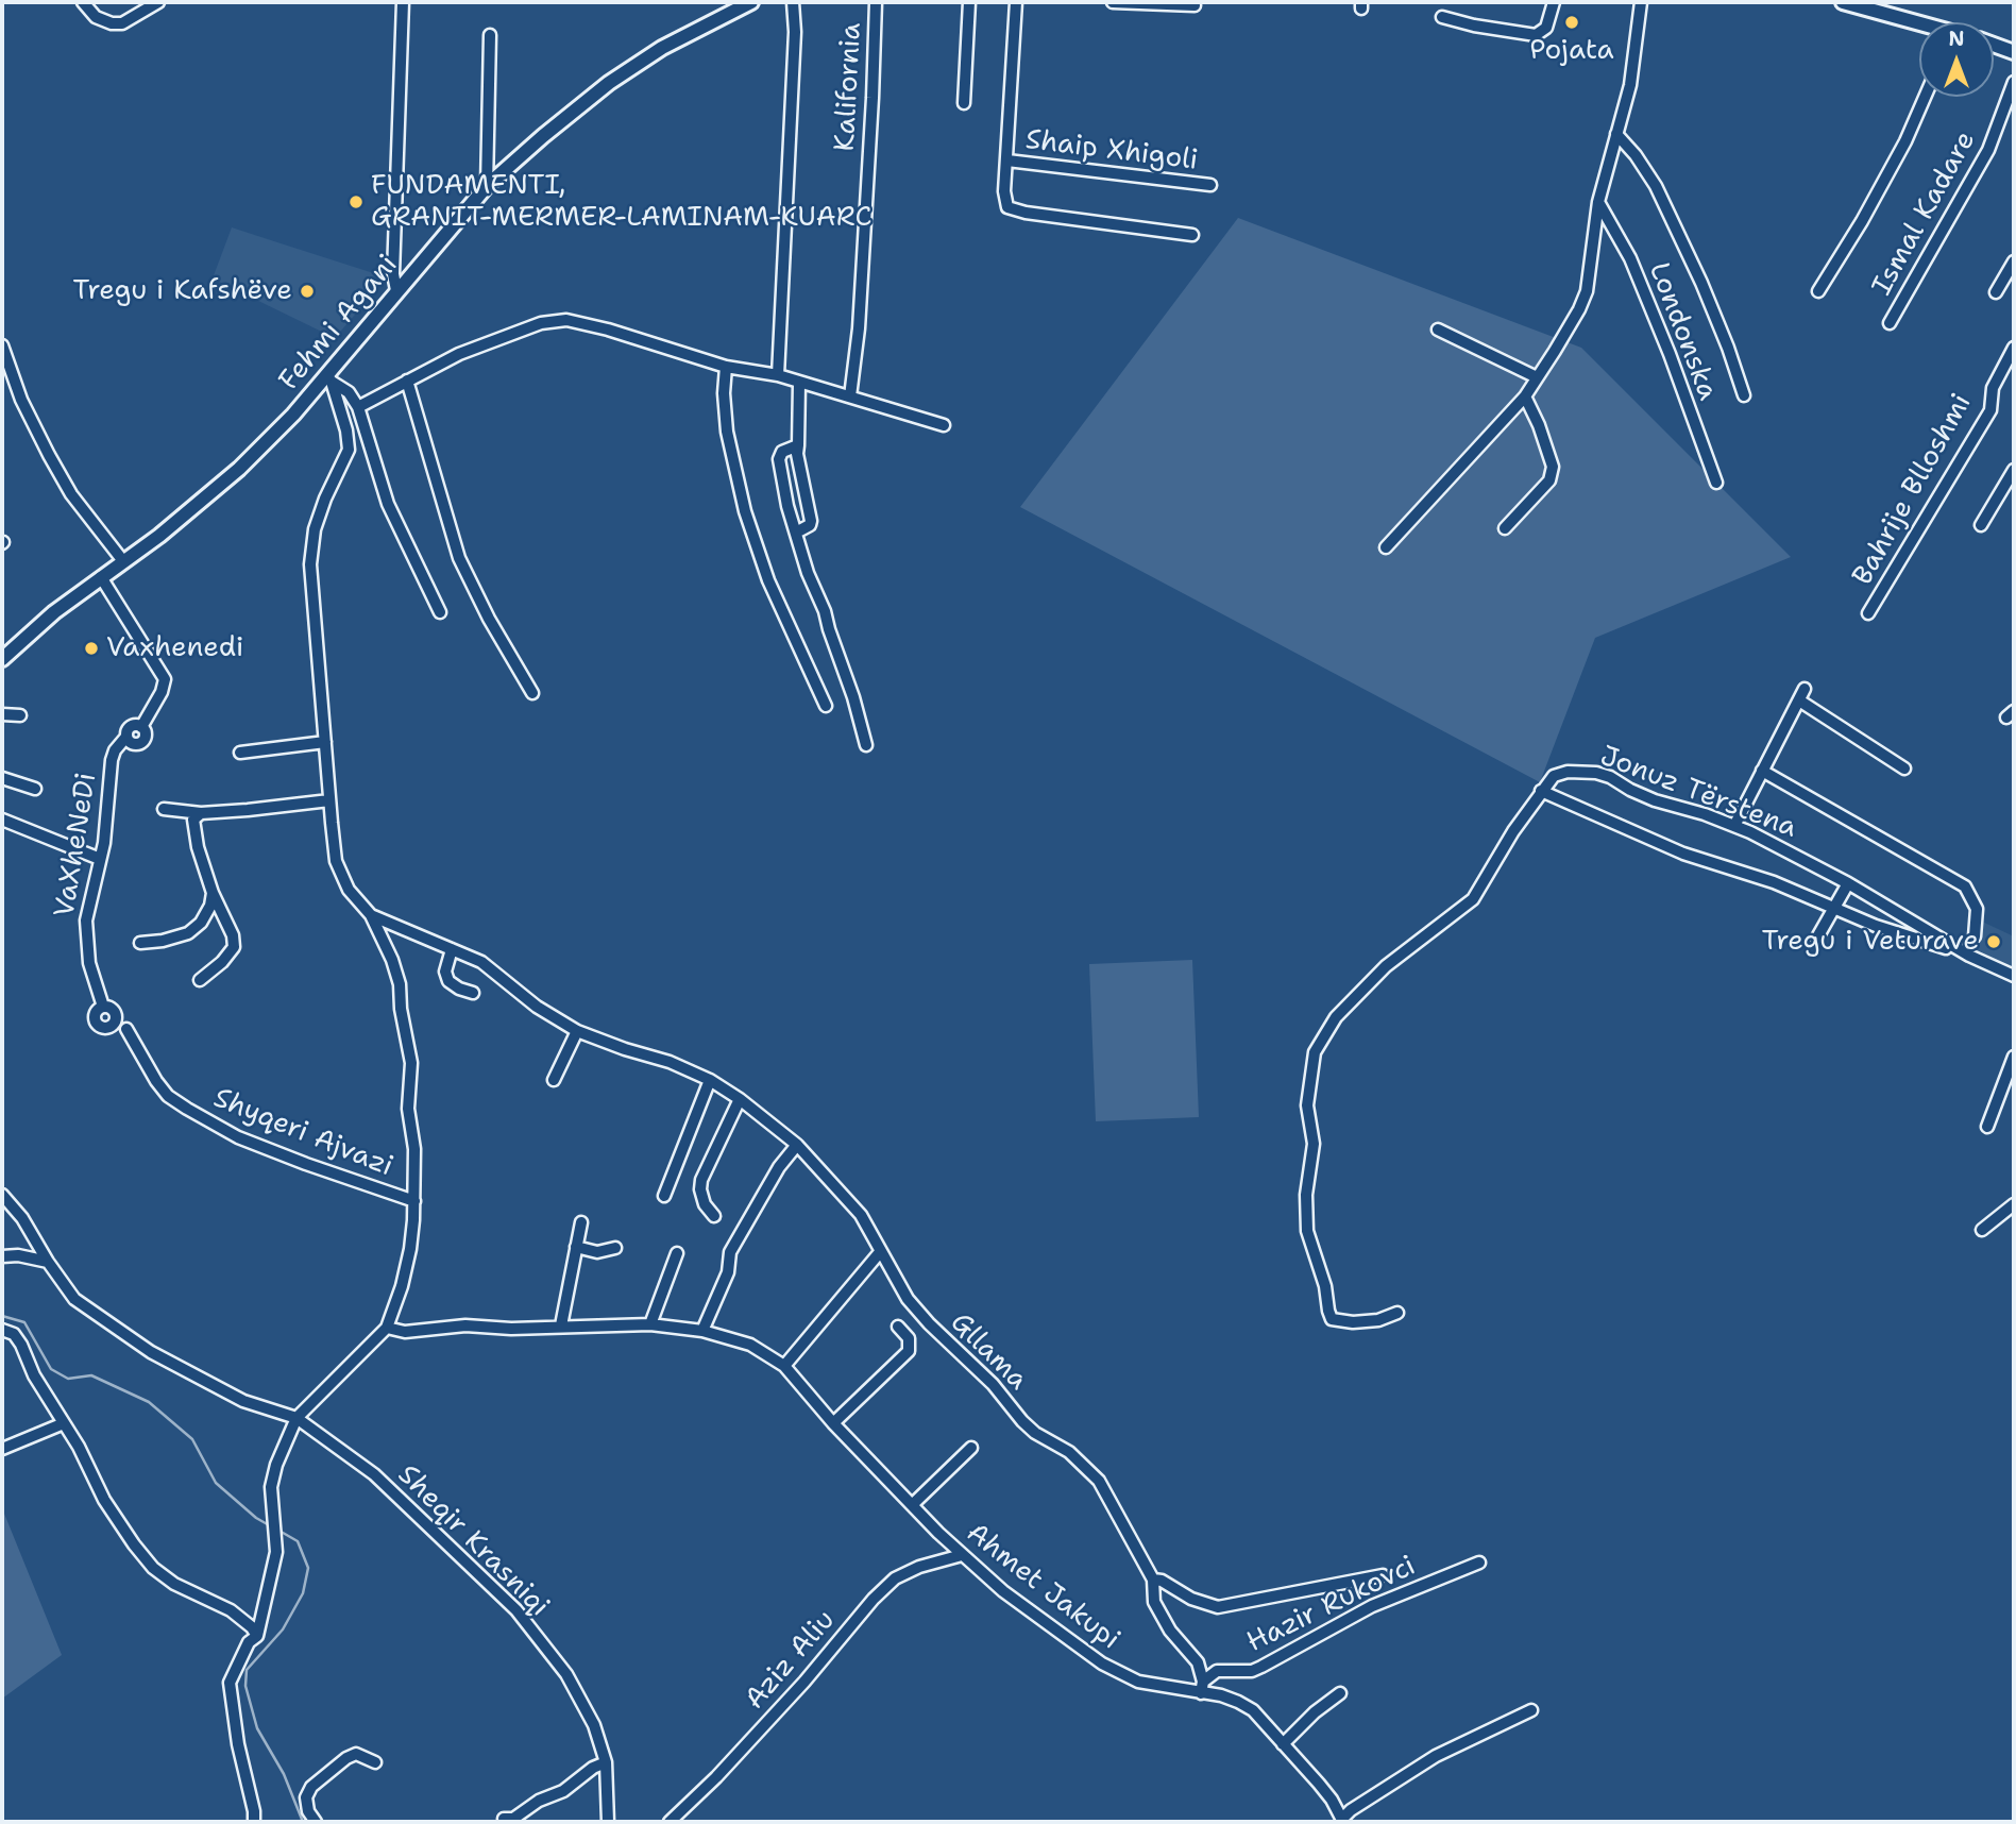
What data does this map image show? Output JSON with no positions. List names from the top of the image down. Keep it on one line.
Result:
{"streets":{"main road":["Fehmi Agani"],"street":["Kalifornia","Shaip Xhigoli","Ismal Kadare","Londonska","Bahrije Blloshmi","Jonuz Tërstena","VaXheNeDi","Shyqeri Ajvazi","Gllama","Sheqir Krasniqi","Ahmet Jakupi","Hazir Rukovci","Aziz Aliu"]},"crossings":[["Fehmi Agani","VaXheNeDi"],["Fehmi Agani","Shyqeri Ajvazi"],["Shyqeri Ajvazi","Gllama"],["Shyqeri Ajvazi","Sheqir Krasniqi"],["Shyqeri Ajvazi","Ahmet Jakupi"],["Gllama","Hazir Rukovci"],["Ahmet Jakupi","Aziz Aliu"]],"places":["Pojata","FUNDAMENTI, GRANIT-MERMER-LAMINAM-KUARC","Tregu i Kafshëve","Vaxhenedi","Tregu i Veturave"],"north":"top"}
